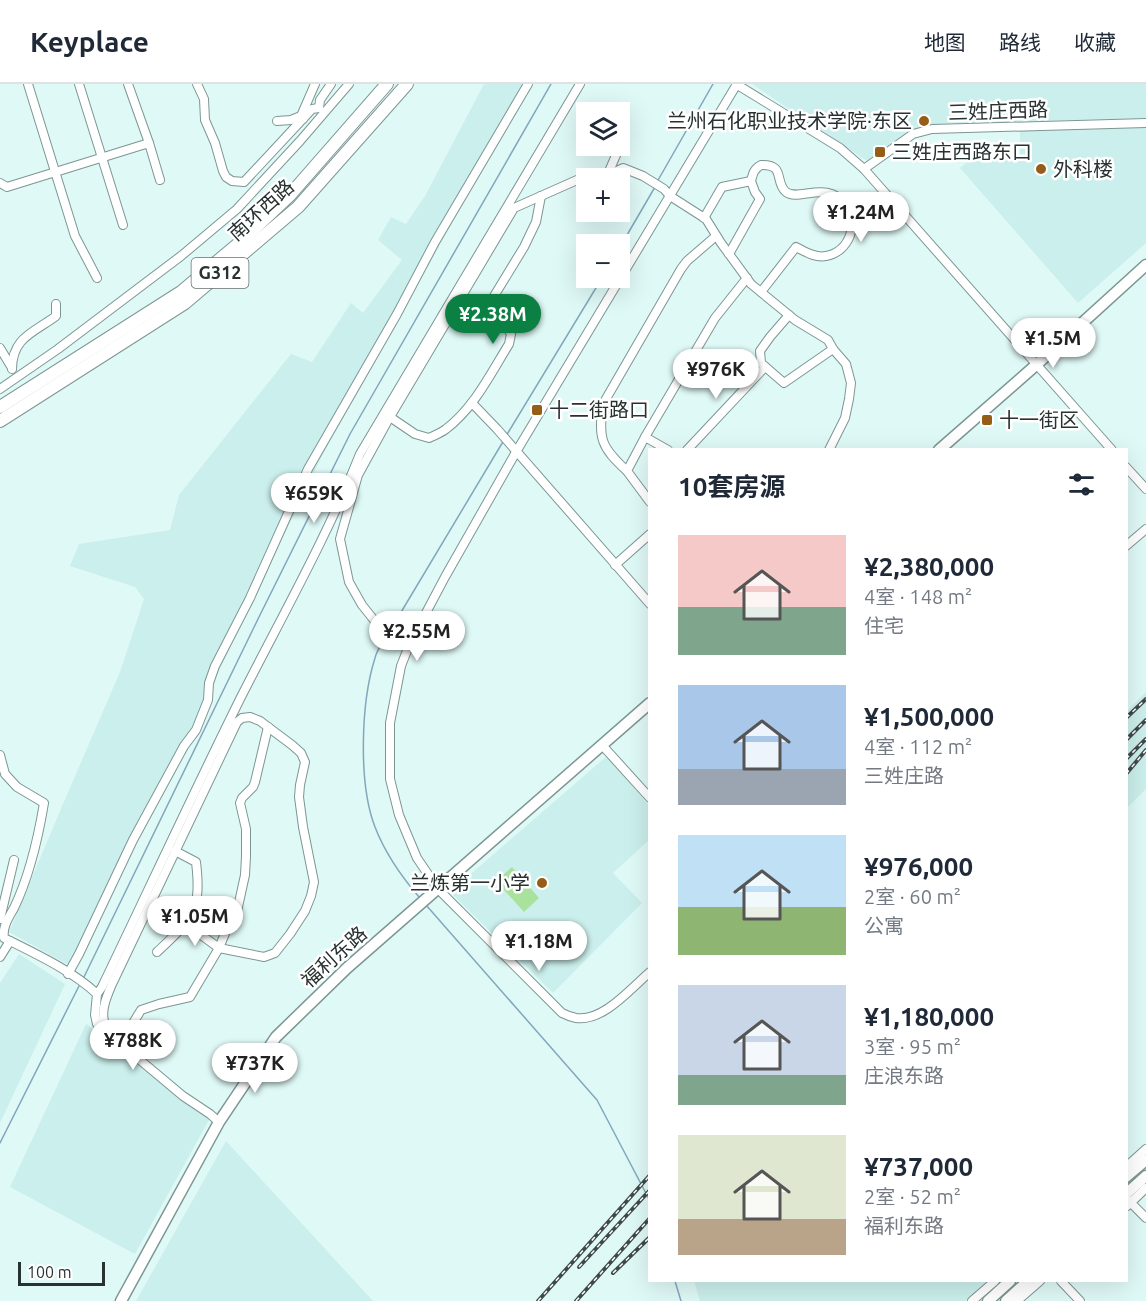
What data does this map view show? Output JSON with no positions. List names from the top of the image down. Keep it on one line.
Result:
{"streets":{"highway":["南环西路","G312"],"main road":["福利东路"],"street":["三姓庄西路"]},"places":{"other":["兰州石化职业技术学院·东区","外科楼","兰炼第一小学"],"transit":["三姓庄西路东口","十二街路口","十一街区"]},"scale_bar":"100 m","page":{"header":"Keyplace","nav":["地图","路线","收藏"],"map_buttons":["+","−"],"price":["¥1.24M","¥2.38M","¥1.5M","¥976K","¥659K","¥2.55M","¥1.05M","¥1.18M","¥788K","¥737K"],"heading":"10套房源","list":[{"name":"¥2,380,000","note":"4室 · 148 m² · 住宅"},{"name":"¥1,500,000","note":"4室 · 112 m² · 三姓庄路"},{"name":"¥976,000","note":"2室 · 60 m² · 公寓"},{"name":"¥1,180,000","note":"3室 · 95 m² · 庄浪东路"},{"name":"¥737,000","note":"2室 · 52 m² · 福利东路"}],"scale":"100 m"}}
